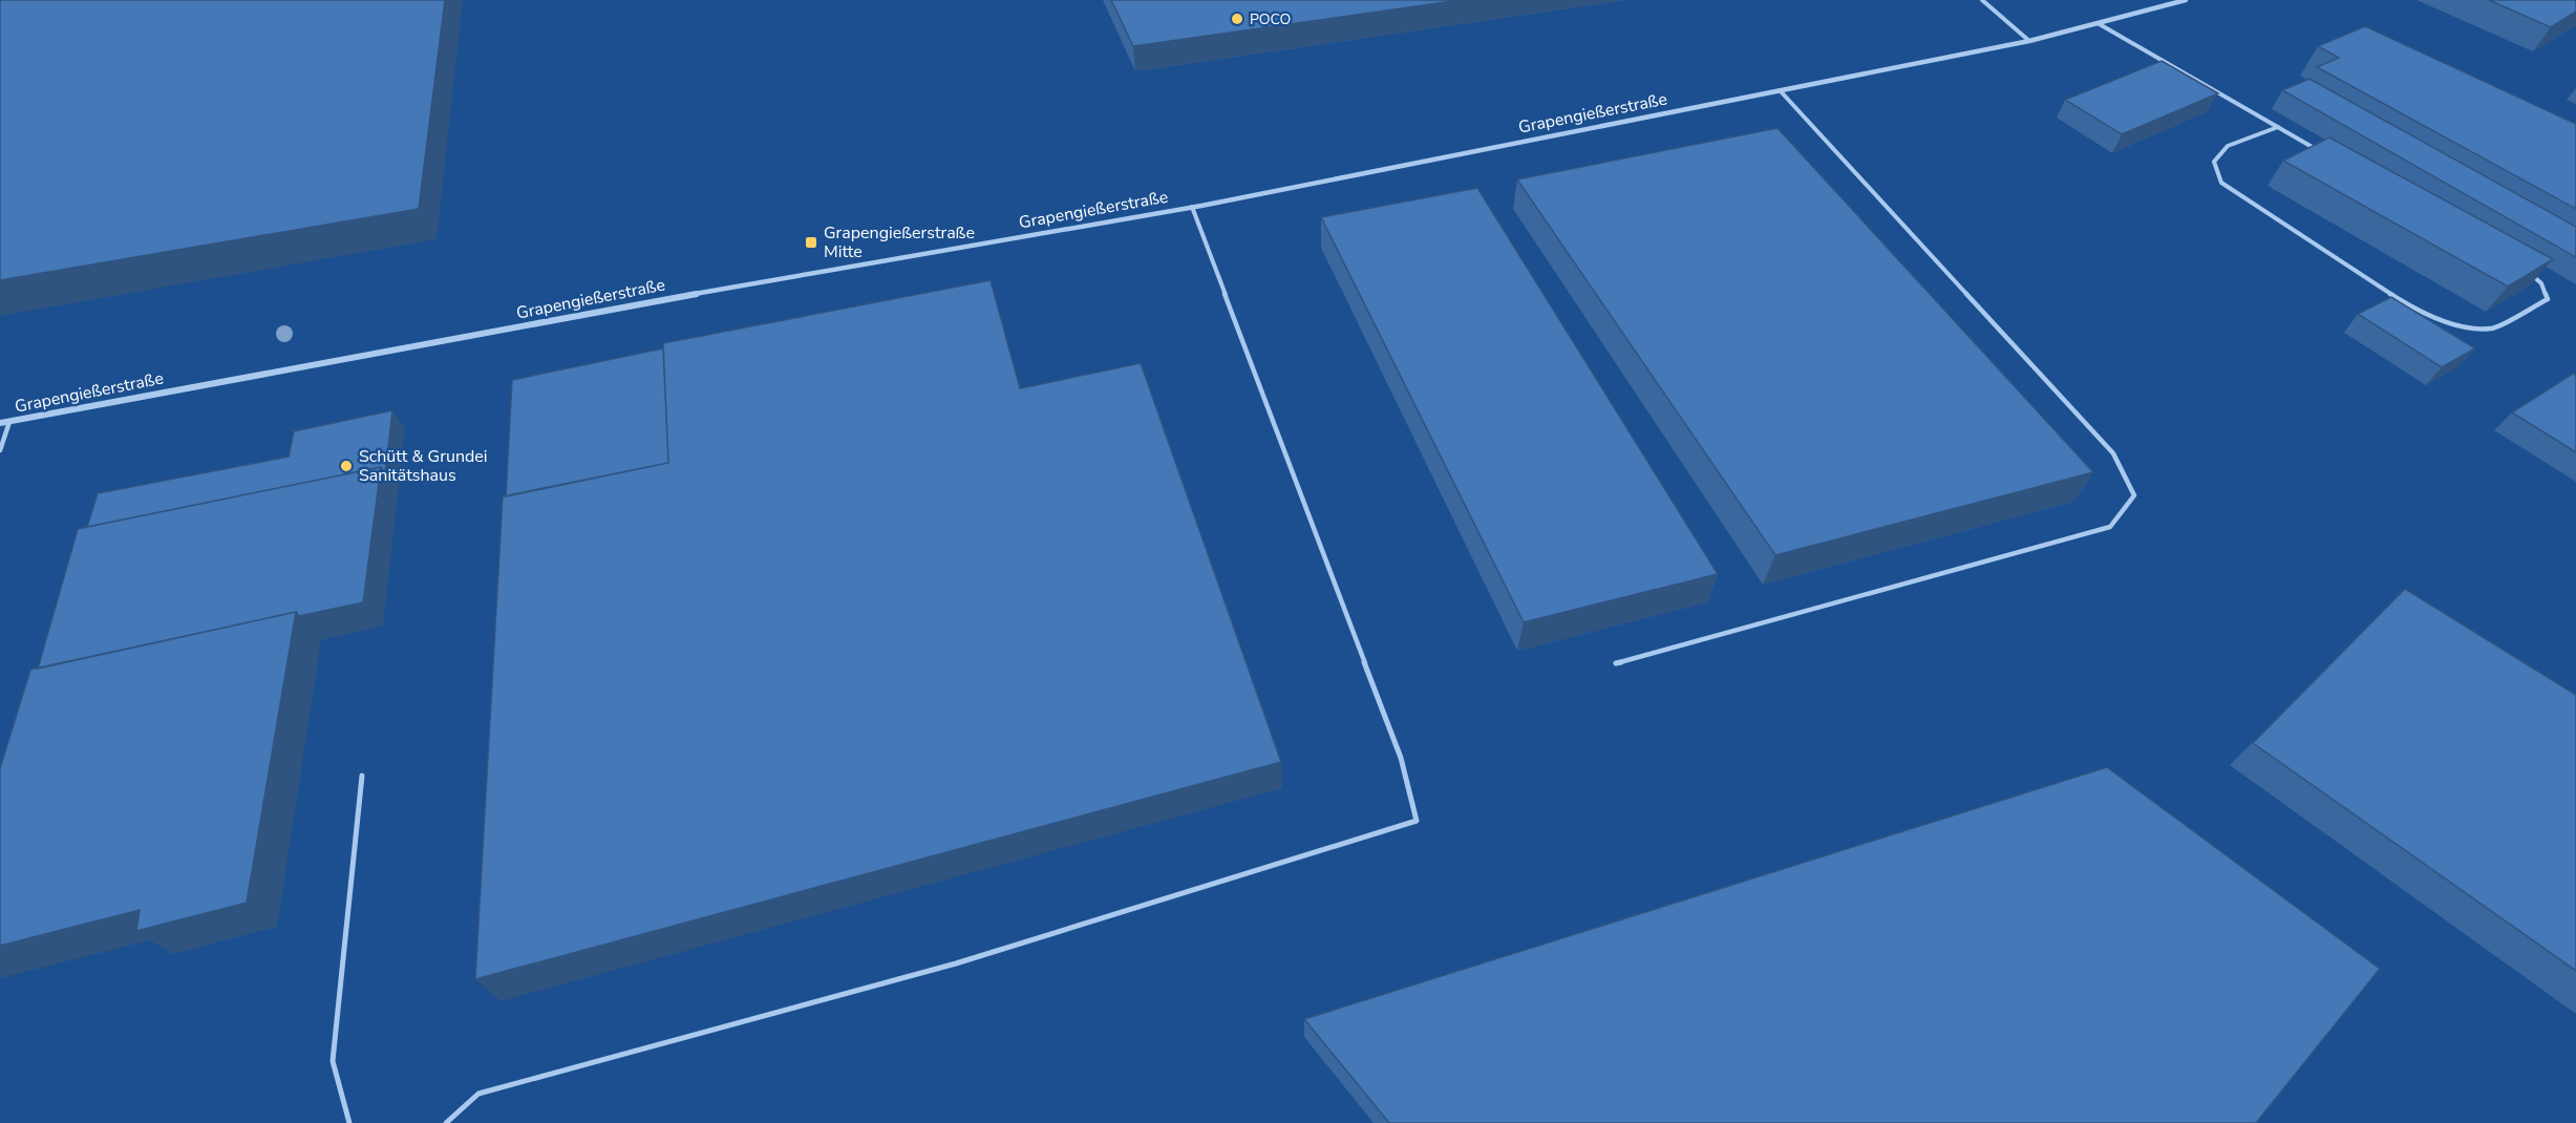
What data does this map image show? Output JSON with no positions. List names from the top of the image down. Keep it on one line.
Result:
{"streets":{"street":["Grapengießerstraße"]},"places":{"other":["POCO","Schütt & Grundei Sanitätshaus"],"transit":["Grapengießerstraße Mitte"]}}
